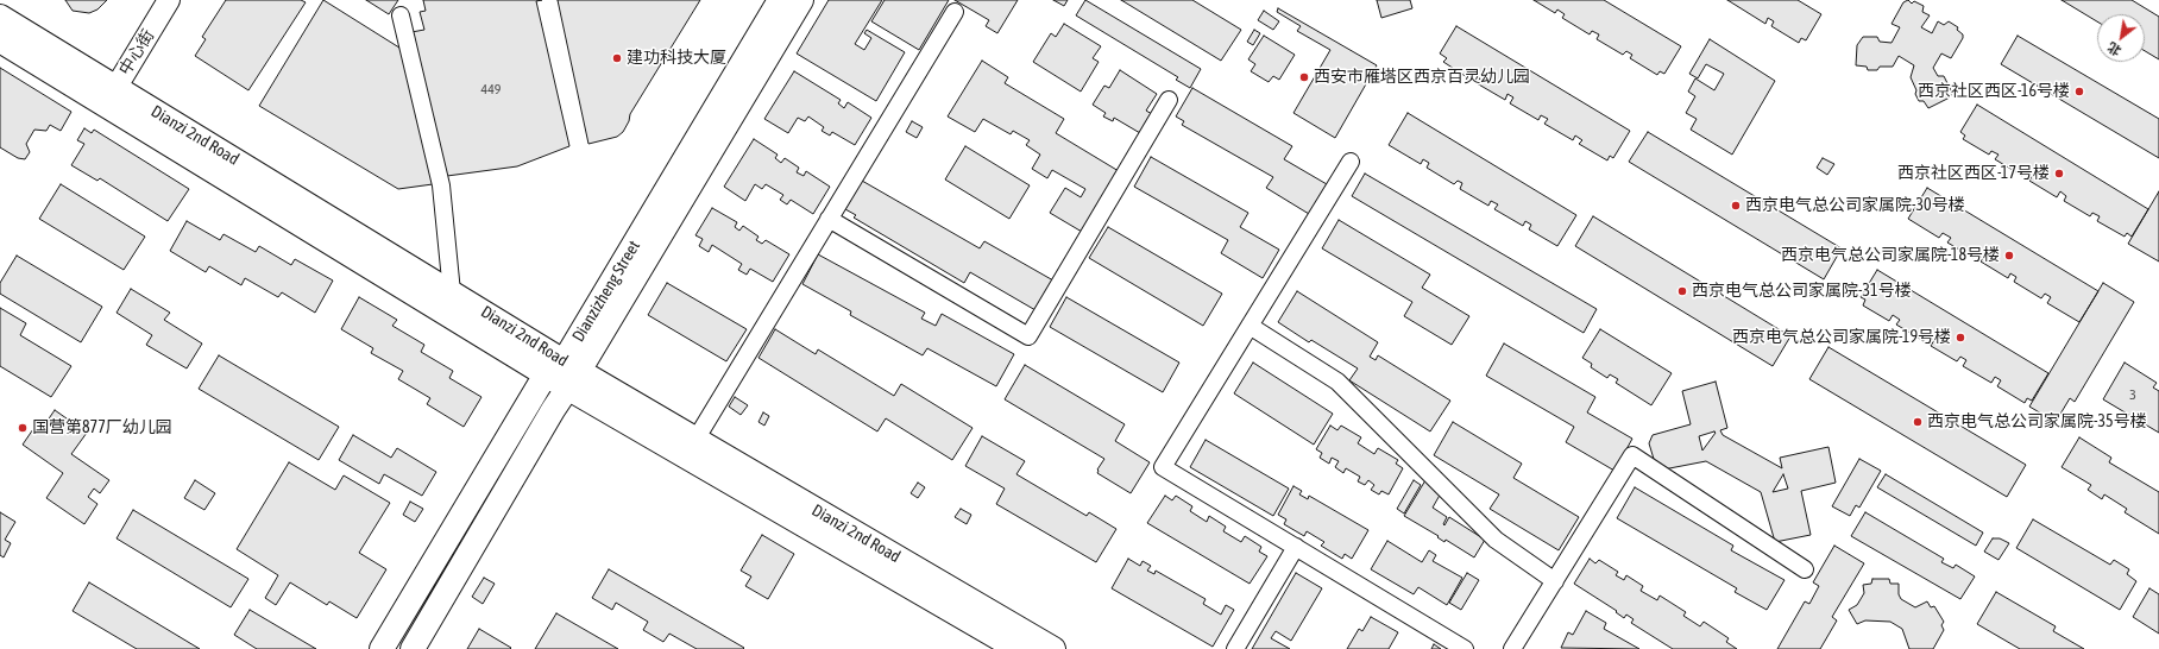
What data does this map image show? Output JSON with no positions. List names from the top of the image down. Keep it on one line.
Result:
{"streets":{"main road":["Dianzi 2nd Road","Dianzizheng Street"],"street":["中心街"]},"crossings":[["中心街","Dianzi 2nd Road"],["Dianzi 2nd Road","Dianzizheng Street"]],"places":["建功科技大厦","西安市雁塔区西京百灵幼儿园","西京社区西区-16号楼","西京社区西区-17号楼","西京电气总公司家属院-30号楼","西京电气总公司家属院-18号楼","西京电气总公司家属院-31号楼","西京电气总公司家属院-19号楼","西京电气总公司家属院-35号楼","国营第877厂幼儿园"],"house_numbers":["449","3"],"north":"bottom left"}
